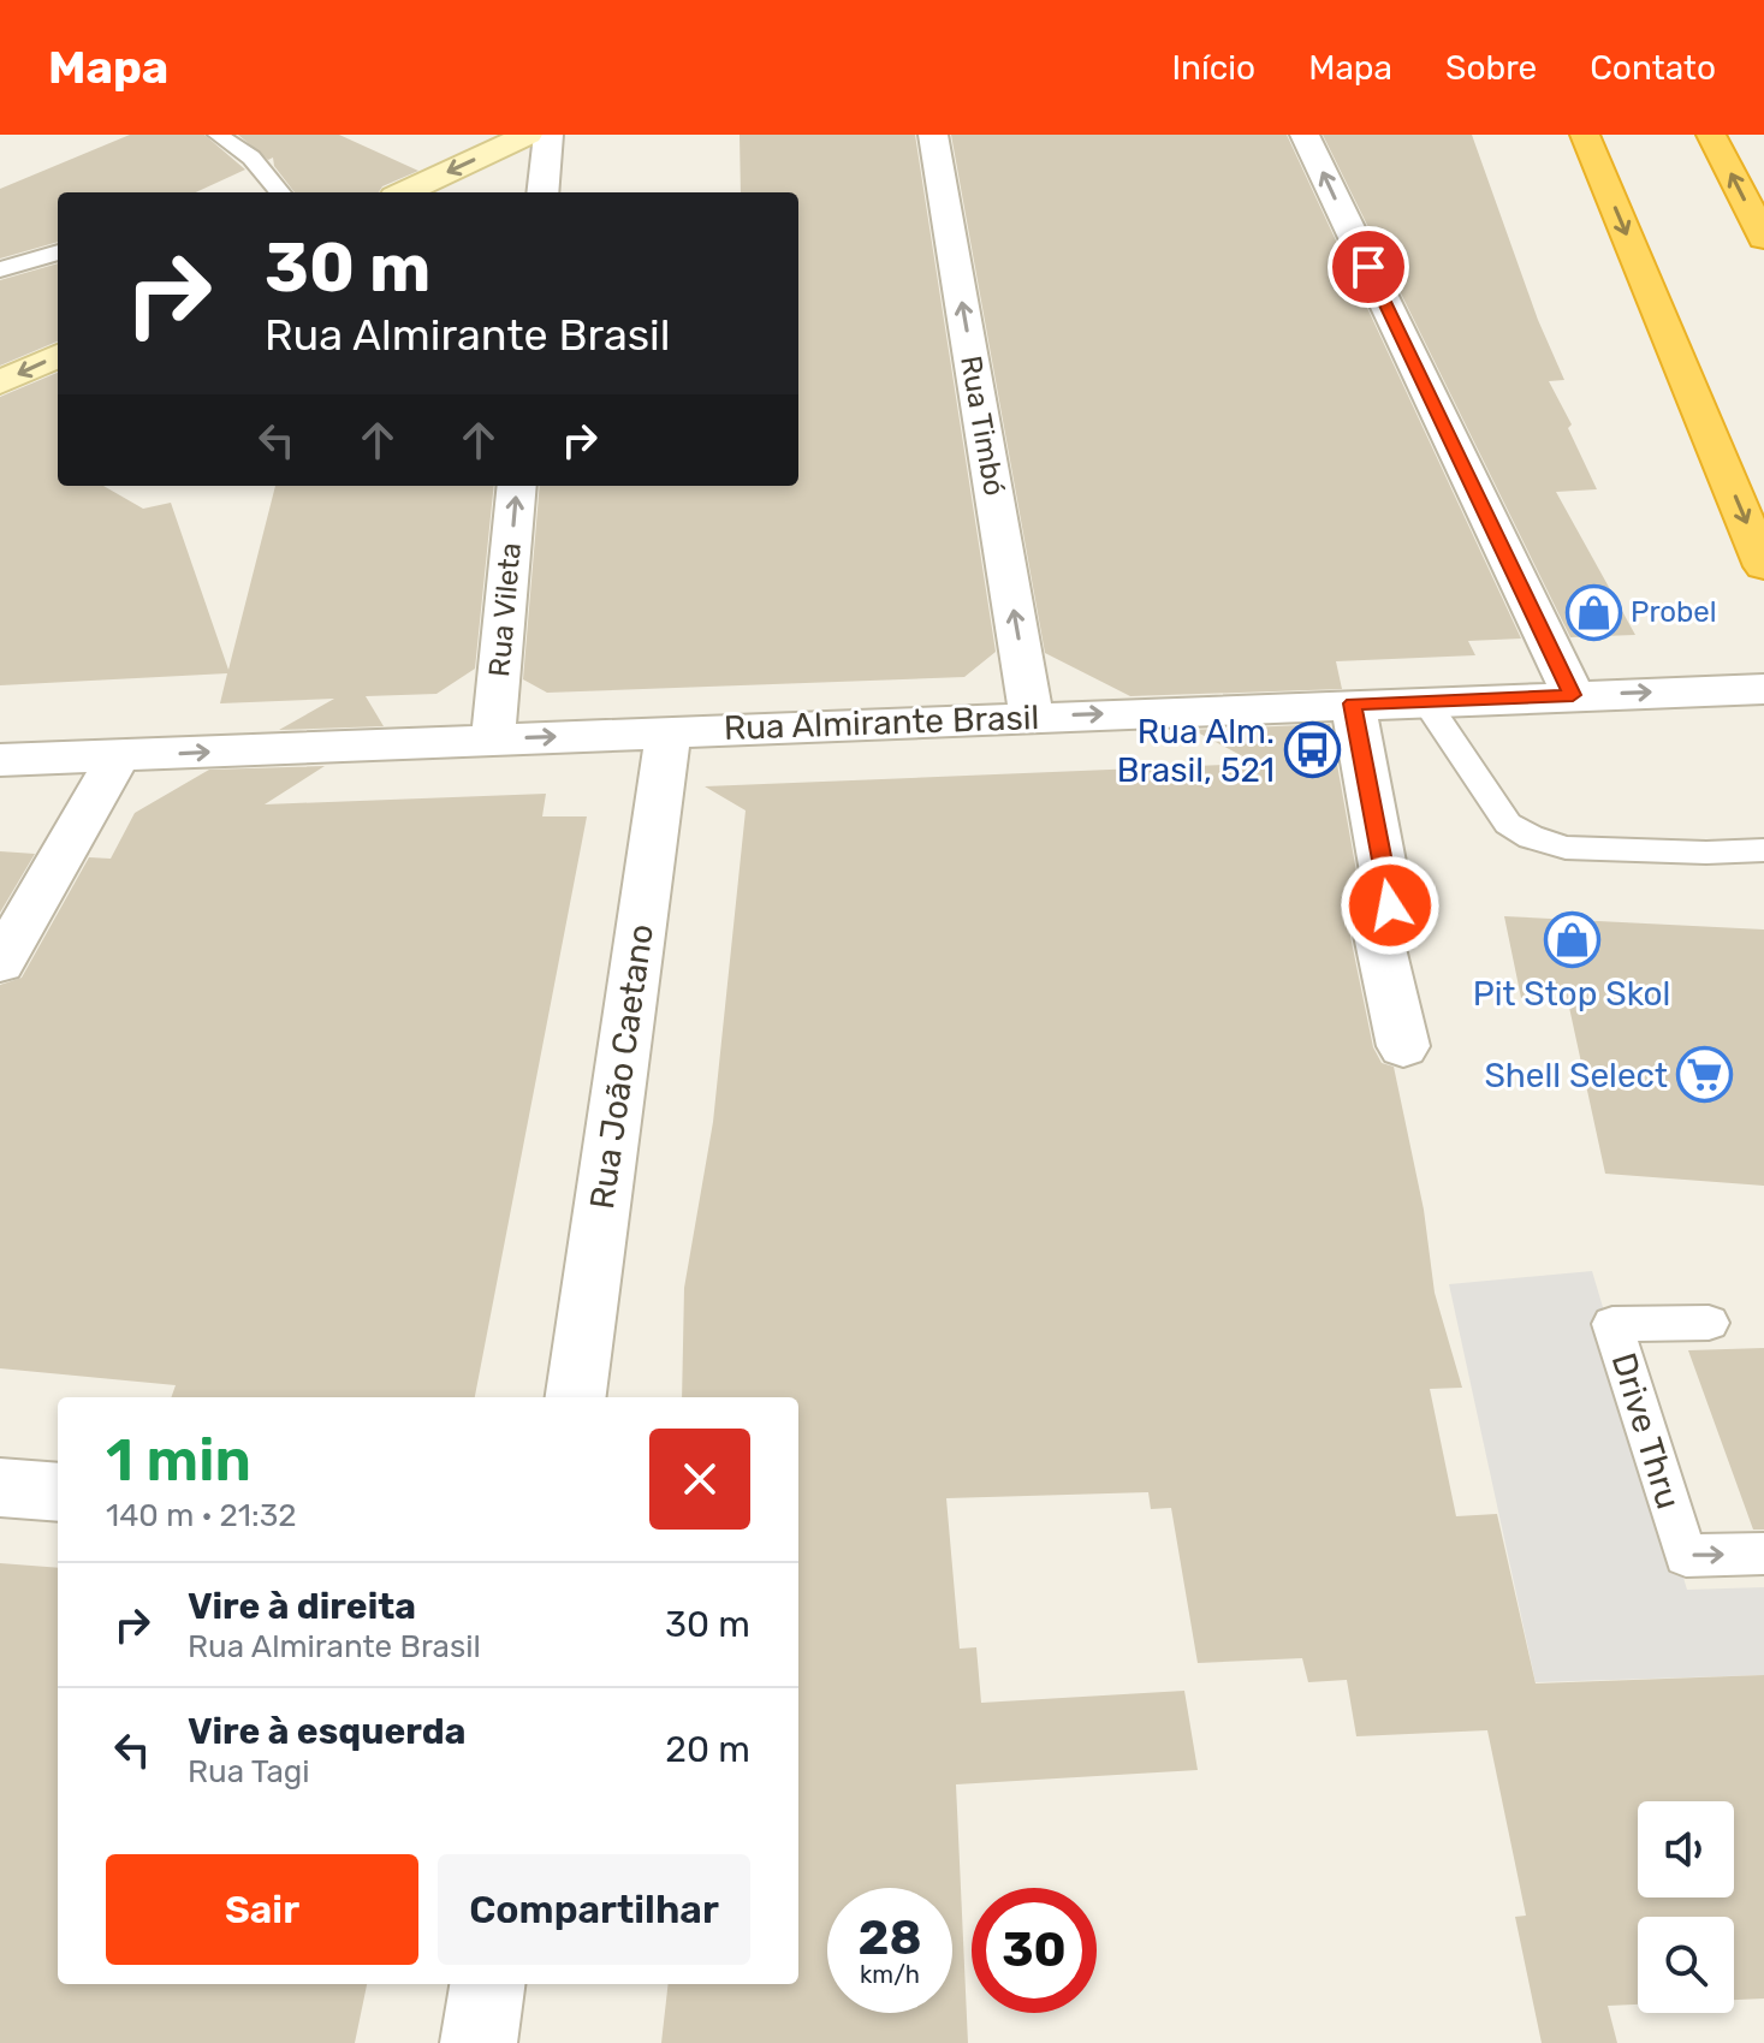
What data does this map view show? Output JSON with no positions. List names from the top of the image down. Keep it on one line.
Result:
{"streets":{"street":["Rua Timbó","Rua Vileta","Rua Almirante Brasil","Rua João Caetano"],"lane":["Drive Thru"]},"crossings":[["Rua Timbó","Rua Almirante Brasil"],["Rua Vileta","Rua Almirante Brasil"],["Rua Almirante Brasil","Rua João Caetano"]],"one_way":["Rua Vileta","Rua Almirante Brasil"],"places":{"shop":["Probel","Pit Stop Skol"],"bus stop":["Rua Alm. Brasil, 521"],"supermarket":["Shell Select"]},"page":{"header":"Mapa","nav":["Início","Mapa","Sobre","Contato"],"turn":["30 m","Rua Almirante Brasil"],"heading":["1 min","140 m · 21:32"],"list":[{"name":"Vire à direita","note":"Rua Almirante Brasil","value":"30 m"},{"name":"Vire à esquerda","note":"Rua Tagi","value":"20 m"}],"buttons":["Sair","Compartilhar"],"speed":"28 km/h","limit":"30"}}
